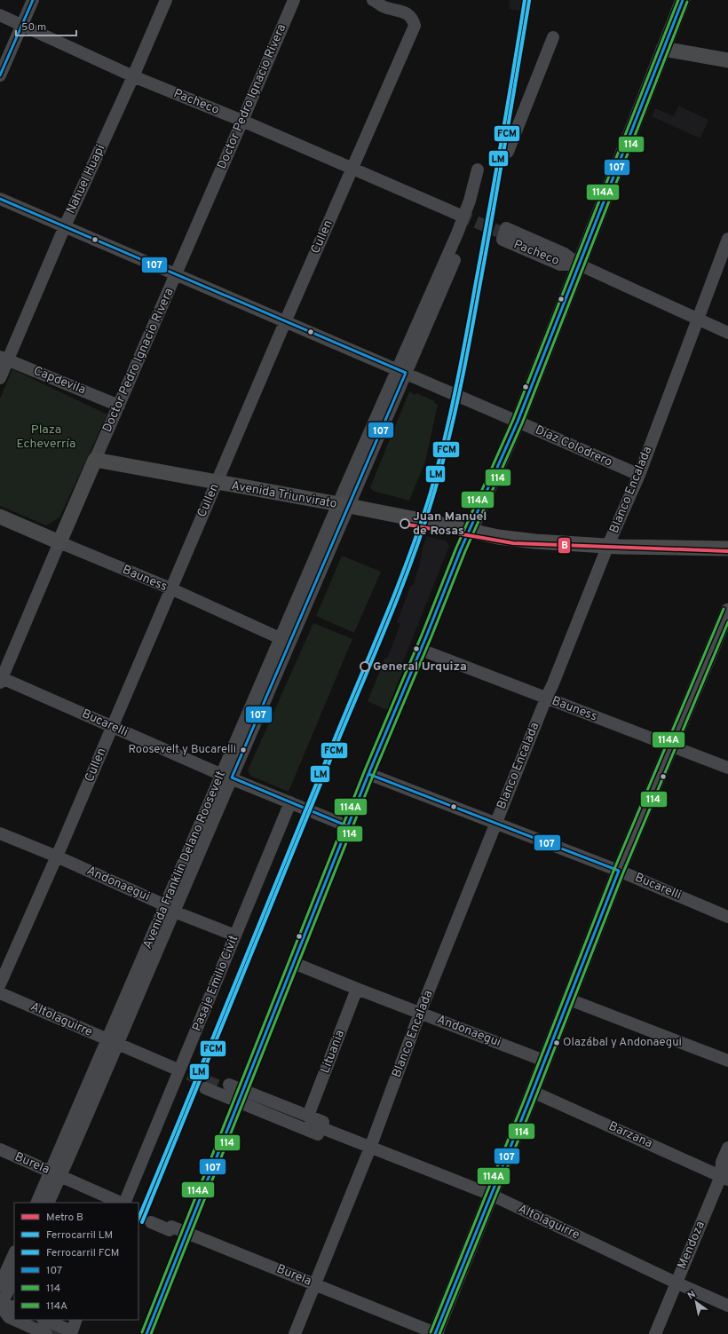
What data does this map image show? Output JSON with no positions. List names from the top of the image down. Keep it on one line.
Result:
{"streets":{"main road":["Doctor Pedro Ignacio Rivera","Avenida Triunvirato","Bauness"],"street":["Pacheco","Nahuel Huapi","Cullen","Capdevila","Díaz Colodrero","Blanco Encalada","Bucarelli","Avenida Franklin Delano Roosevelt","Andonaegui","Pasaje Emilio Civit","Altolaguirre","Lituania","Barzana","Burela","Mendoza"]},"crossings":[["Doctor Pedro Ignacio Rivera","Pacheco"],["Doctor Pedro Ignacio Rivera","Capdevila"],["Doctor Pedro Ignacio Rivera","Díaz Colodrero"],["Doctor Pedro Ignacio Rivera","Avenida Triunvirato"],["Doctor Pedro Ignacio Rivera","Bauness"],["Doctor Pedro Ignacio Rivera","Bucarelli"],["Pacheco","Nahuel Huapi"],["Pacheco","Cullen"],["Pacheco","Blanco Encalada"],["Pacheco","Avenida Franklin Delano Roosevelt"],["Nahuel Huapi","Capdevila"],["Nahuel Huapi","Díaz Colodrero"],["Cullen","Díaz Colodrero"],["Cullen","Avenida Triunvirato"],["Cullen","Bauness"],["Cullen","Bucarelli"],["Cullen","Andonaegui"],["Díaz Colodrero","Blanco Encalada"],["Díaz Colodrero","Avenida Franklin Delano Roosevelt"],["Blanco Encalada","Avenida Triunvirato"],["Blanco Encalada","Bauness"],["Blanco Encalada","Bucarelli"],["Blanco Encalada","Andonaegui"],["Blanco Encalada","Altolaguirre"],["Blanco Encalada","Burela"],["Avenida Triunvirato","Avenida Franklin Delano Roosevelt"],["Bauness","Avenida Franklin Delano Roosevelt"],["Bucarelli","Avenida Franklin Delano Roosevelt"],["Bucarelli","Pasaje Emilio Civit"],["Avenida Franklin Delano Roosevelt","Andonaegui"],["Avenida Franklin Delano Roosevelt","Altolaguirre"],["Avenida Franklin Delano Roosevelt","Burela"],["Andonaegui","Pasaje Emilio Civit"],["Andonaegui","Lituania"],["Pasaje Emilio Civit","Altolaguirre"],["Altolaguirre","Lituania"],["Altolaguirre","Mendoza"],["Barzana","Mendoza"]],"parks":["Plaza Echeverría"],"places":["Juan Manuel de Rosas","General Urquiza","Roosevelt y Bucarelli","Olazábal y Andonaegui"],"lines":["rail line LM","transit line 107","transit line 114A","rail line FCM","transit line 114","metro line B"],"legend":["Metro B","Ferrocarril LM","Ferrocarril FCM","107","114","114A"],"scale_bar":"50 m","north":"top left"}
